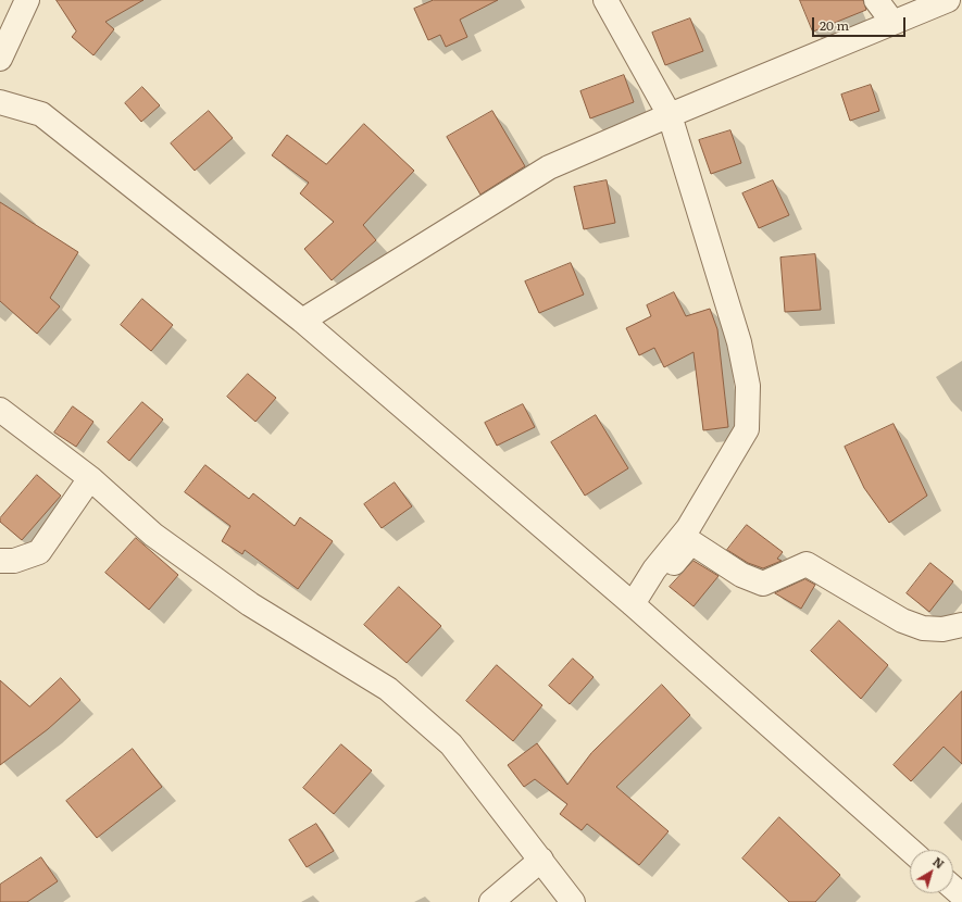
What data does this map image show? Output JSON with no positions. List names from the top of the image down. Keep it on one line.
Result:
{"scale_bar":"20 m","north":"top right"}
